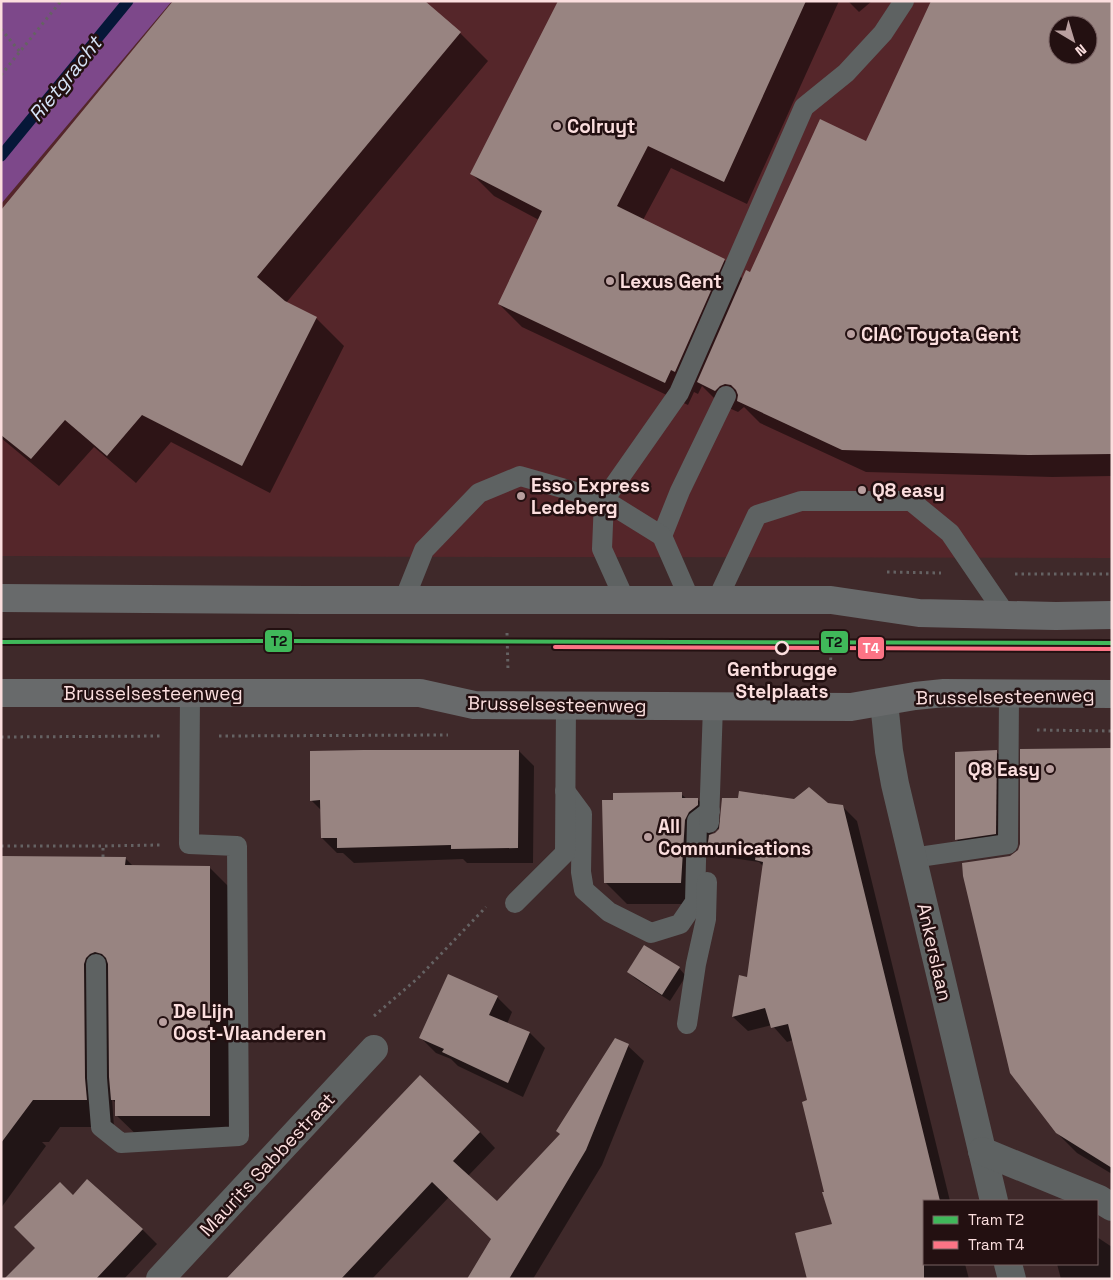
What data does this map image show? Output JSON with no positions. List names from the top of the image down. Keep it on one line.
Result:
{"streets":{"main road":["Brusselsesteenweg"],"street":["Ankerslaan","Maurits Sabbestraat"]},"crossings":[["Brusselsesteenweg","Ankerslaan"]],"water":["Rietgracht"],"places":["Colruyt","Lexus Gent","CIAC Toyota Gent","Q8 easy","Esso Express Ledeberg","Gentbrugge Stelplaats","Q8 Easy","All Communications","De Lijn Oost-Vlaanderen"],"lines":["tram line T2","tram line T4"],"legend":["Tram T2","Tram T4"],"north":"bottom right"}
